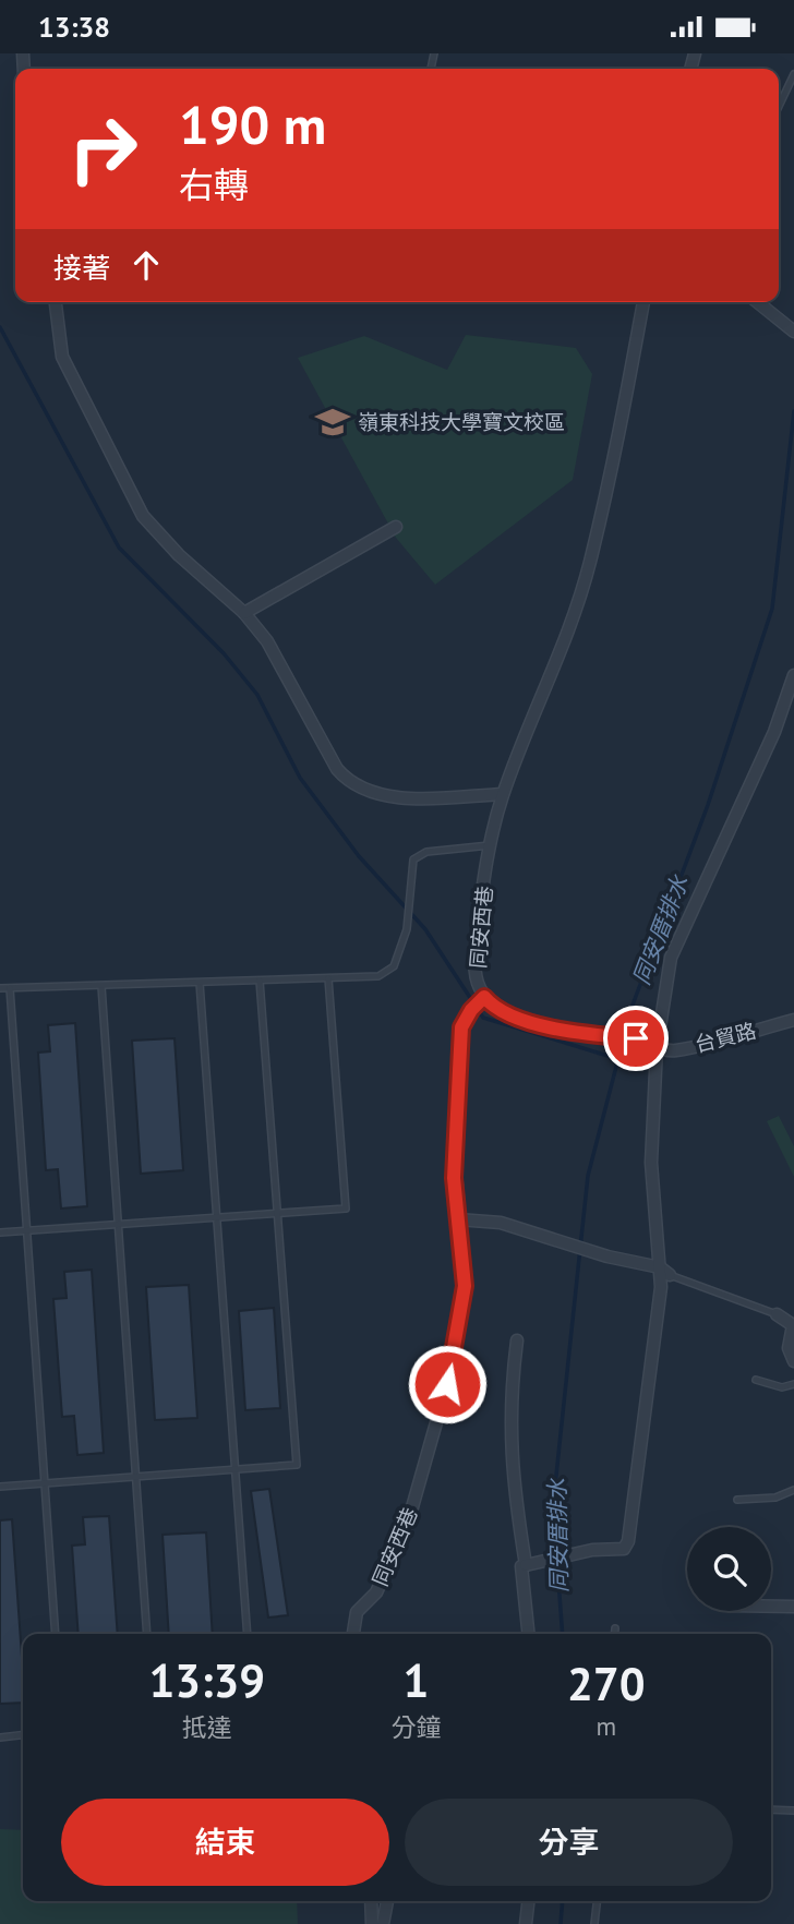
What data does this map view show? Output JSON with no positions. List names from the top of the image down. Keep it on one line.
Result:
{"streets":{"street":["同安西巷","台貿路"]},"water":["同安厝排水"],"places":{"school or university":["嶺東科技大學寶文校區"]},"page":{"status":"13:38","turn":["190 m","右轉"],"then":"接著","eta":["13:39","抵達","1","分鐘","270","m"],"buttons":["結束","分享"]}}
